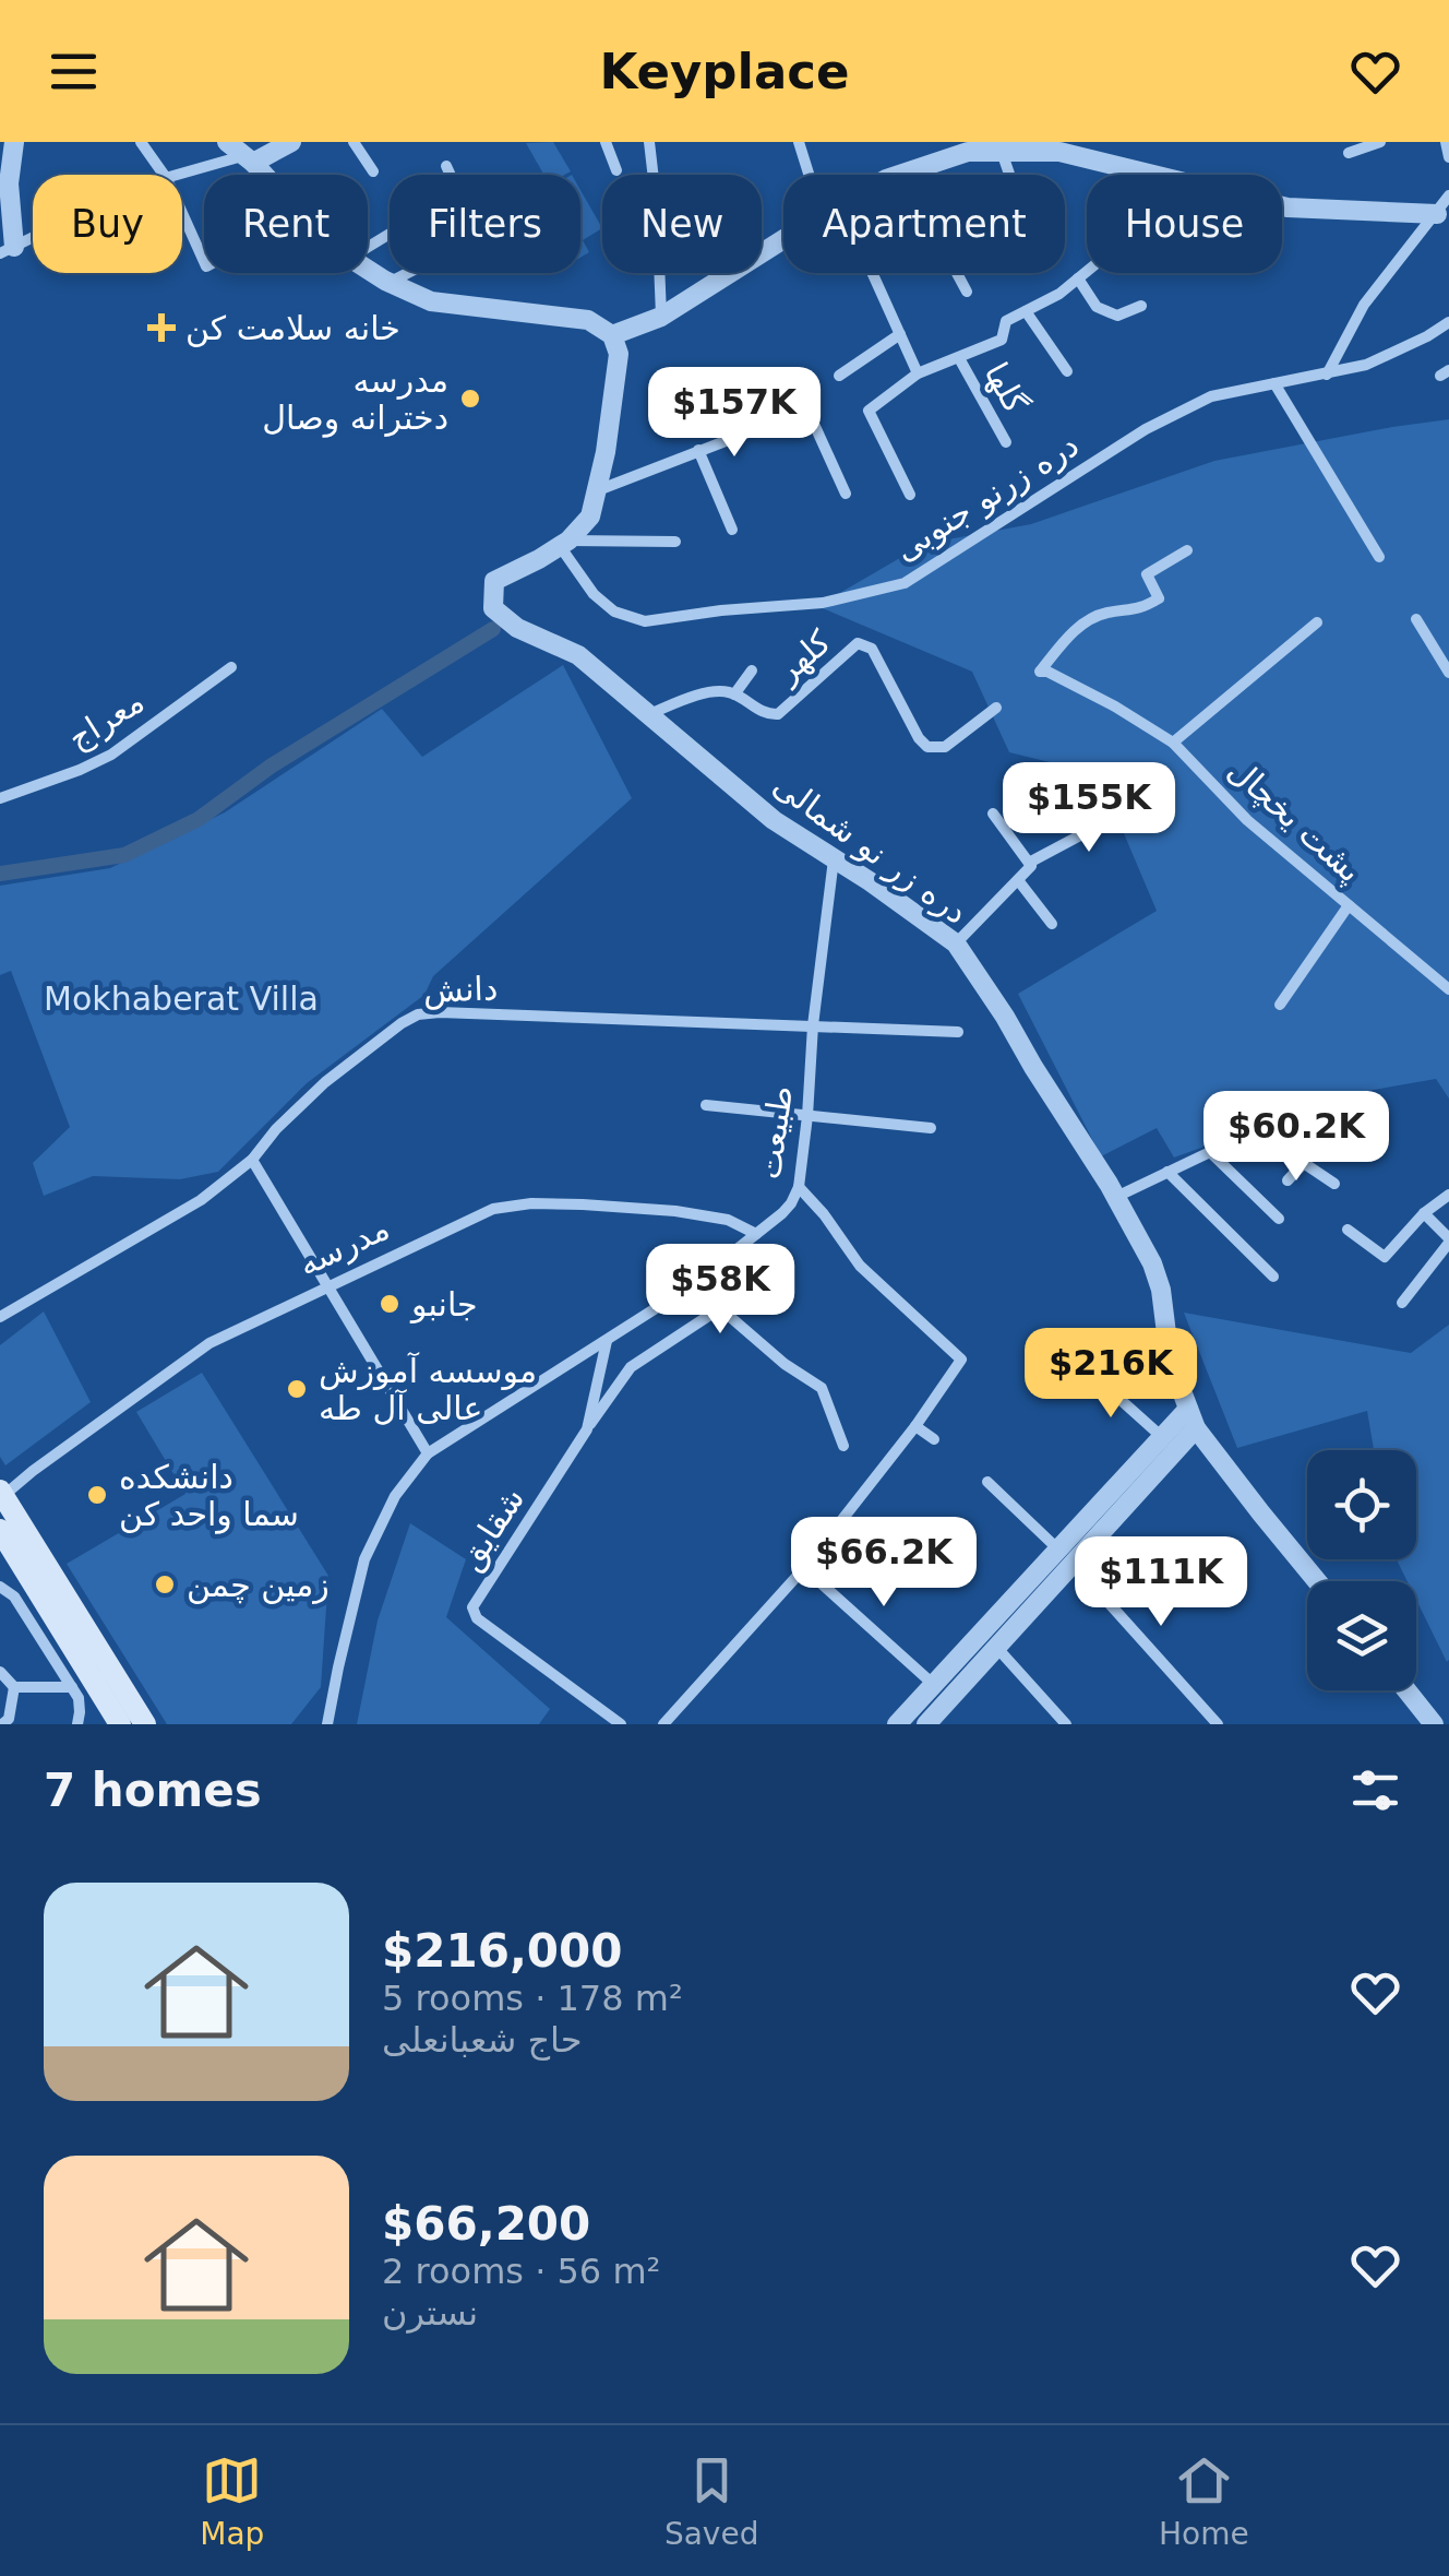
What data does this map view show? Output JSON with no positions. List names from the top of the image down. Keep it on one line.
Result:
{"streets":{"street":["گلها","دره زرنو جنوبی","کلهر","معراج","پشت یخچال","دره زر نو شمالی","دانش","طبیعت","مدرسه","شقایق"]},"crossings":[["دره زرنو جنوبی","دره زر نو شمالی"],["کلهر","دره زر نو شمالی"],["دره زر نو شمالی","طبیعت"],["دانش","طبیعت"],["طبیعت","مدرسه"],["طبیعت","شقایق"]],"parks":["Mokhaberat Villa"],"places":{"health":["خانه سلامت کن"],"other":["مدرسه دخترانه وصال","جانبو","موسسه آموزش عالی آل طه","دانشکده سما واحد کن","زمین چمن"]},"page":{"header":"Keyplace","chip":["Buy","Rent","Filters","New","Apartment","House"],"price":["$157K","$155K","$60.2K","$58K","$216K","$66.2K","$111K"],"heading":"7 homes","list":[{"name":"$216,000","note":"5 rooms · 178 m² · حاج شعبانعلی"},{"name":"$66,200","note":"2 rooms · 56 m² · نسترن"}],"tabs":["Map","Saved","Home"]}}
